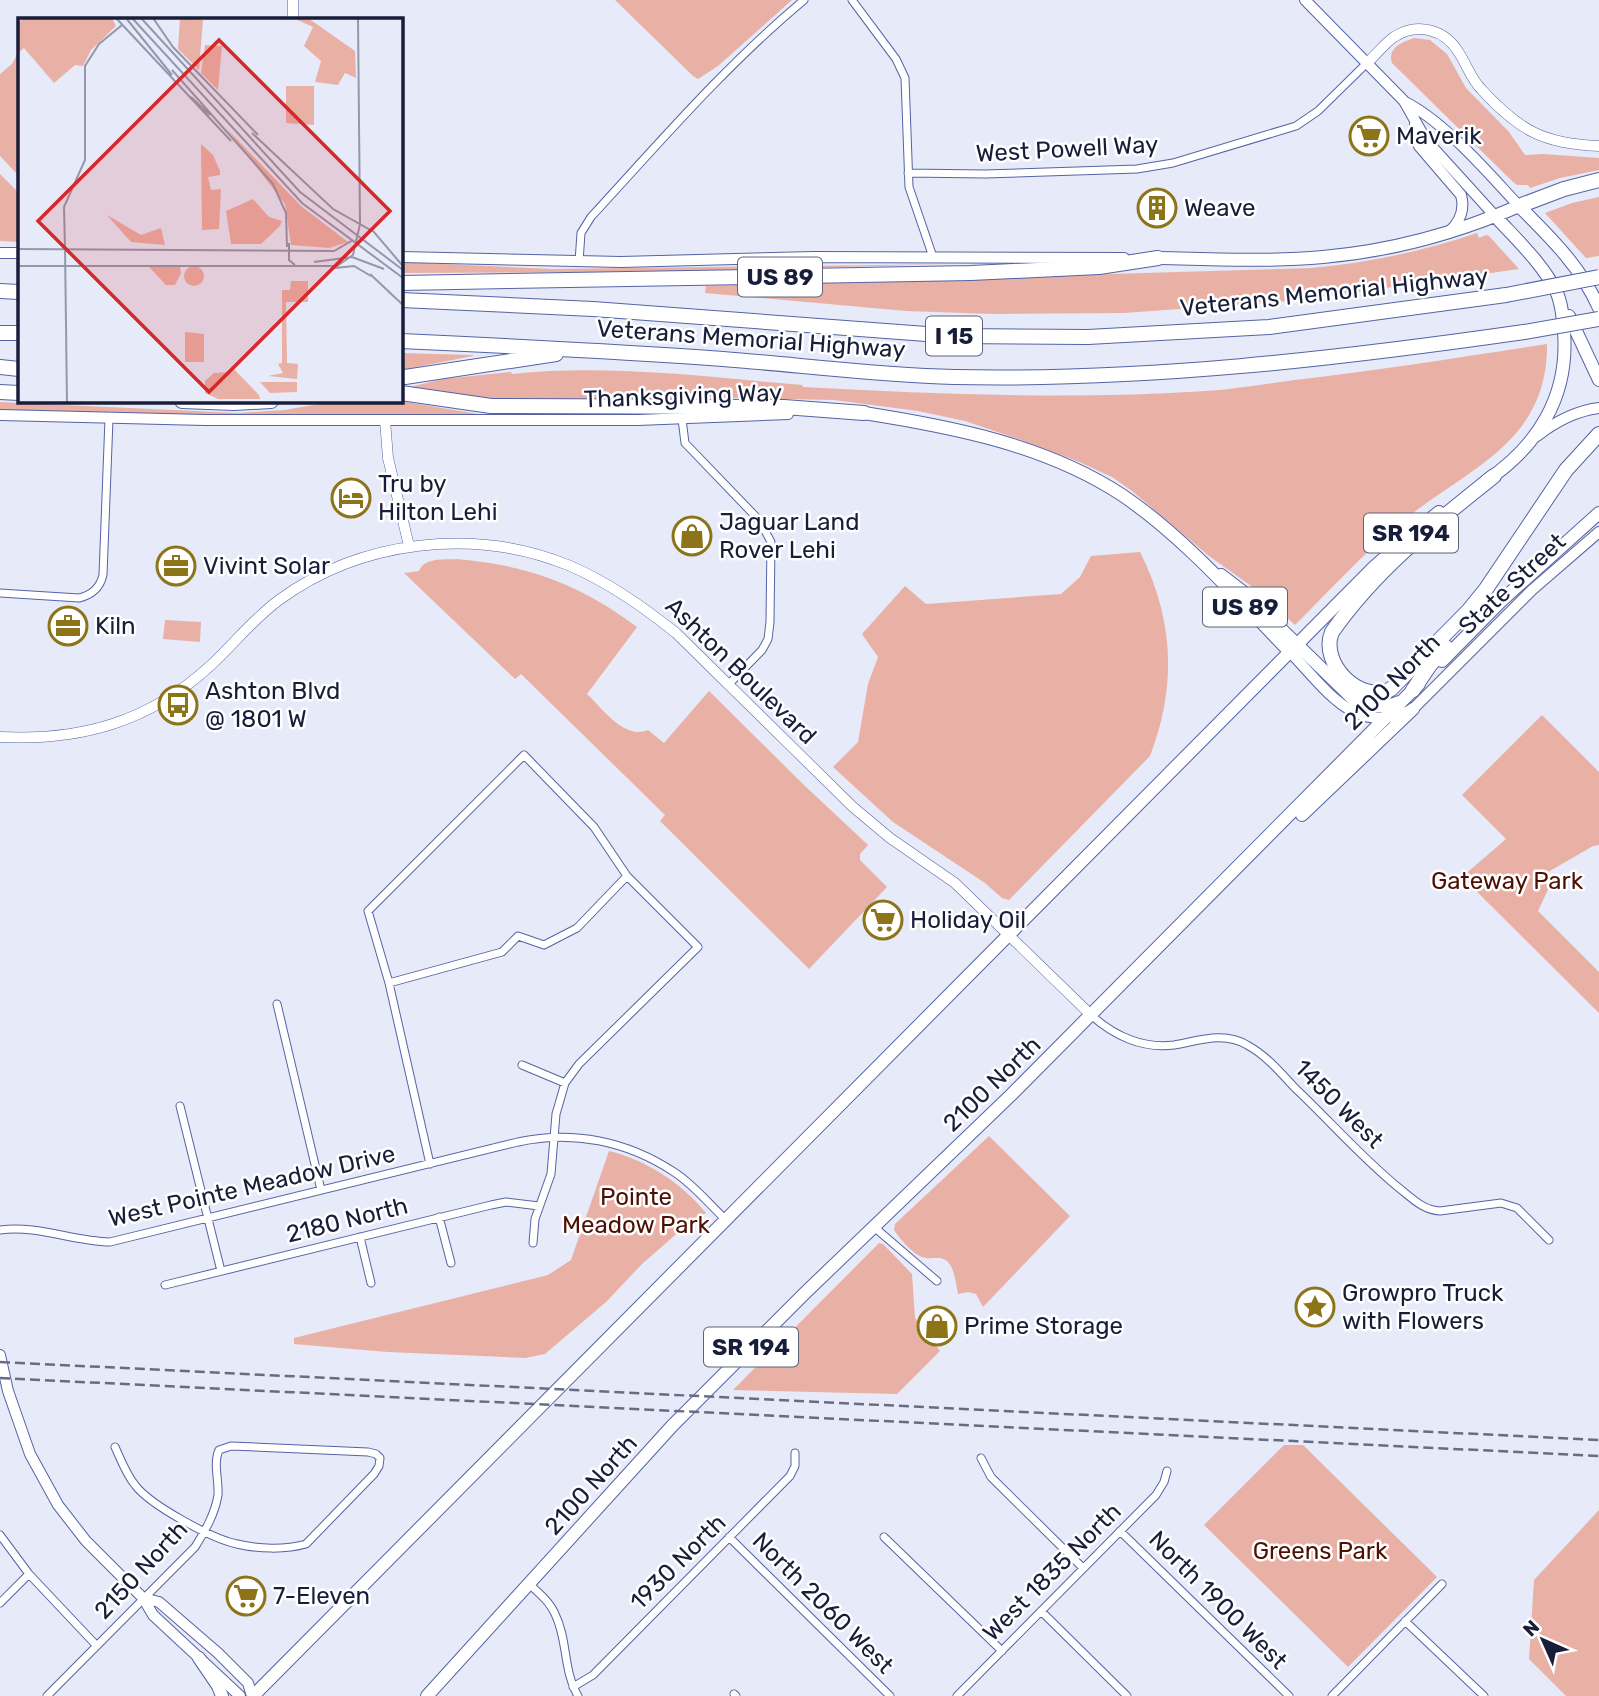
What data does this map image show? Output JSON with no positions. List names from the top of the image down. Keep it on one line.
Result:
{"streets":{"highway":["US 89","Veterans Memorial Highway","I 15","Thanksgiving Way","SR 194","2100 North"],"main road":["State Street"],"street":["West Powell Way","Ashton Boulevard","1450 West","West Pointe Meadow Drive","2180 North","1930 North","2150 North","West 1835 North","North 1900 West","North 2060 West"]},"crossings":[["US 89","Thanksgiving Way"],["US 89","SR 194"],["US 89","2100 North"],["Thanksgiving Way","SR 194"],["Thanksgiving Way","State Street"],["Thanksgiving Way","2100 North"],["SR 194","Ashton Boulevard"],["SR 194","West Pointe Meadow Drive"],["State Street","2100 North"],["Ashton Boulevard","2100 North"],["Ashton Boulevard","1450 West"],["2100 North","1450 West"],["1930 North","North 2060 West"],["West 1835 North","North 1900 West"]],"parks":["Gateway Park","Pointe Meadow Park","Greens Park"],"places":{"supermarket":["Maverik","Holiday Oil","7-Eleven"],"building":["Weave"],"hotel":["Tru by Hilton Lehi"],"shop":["Jaguar Land Rover Lehi","Prime Storage"],"office":["Vivint Solar","Kiln"],"bus stop":["Ashton Blvd @ 1801 W"],"place":["Growpro Truck with Flowers"]},"north":"top left"}
